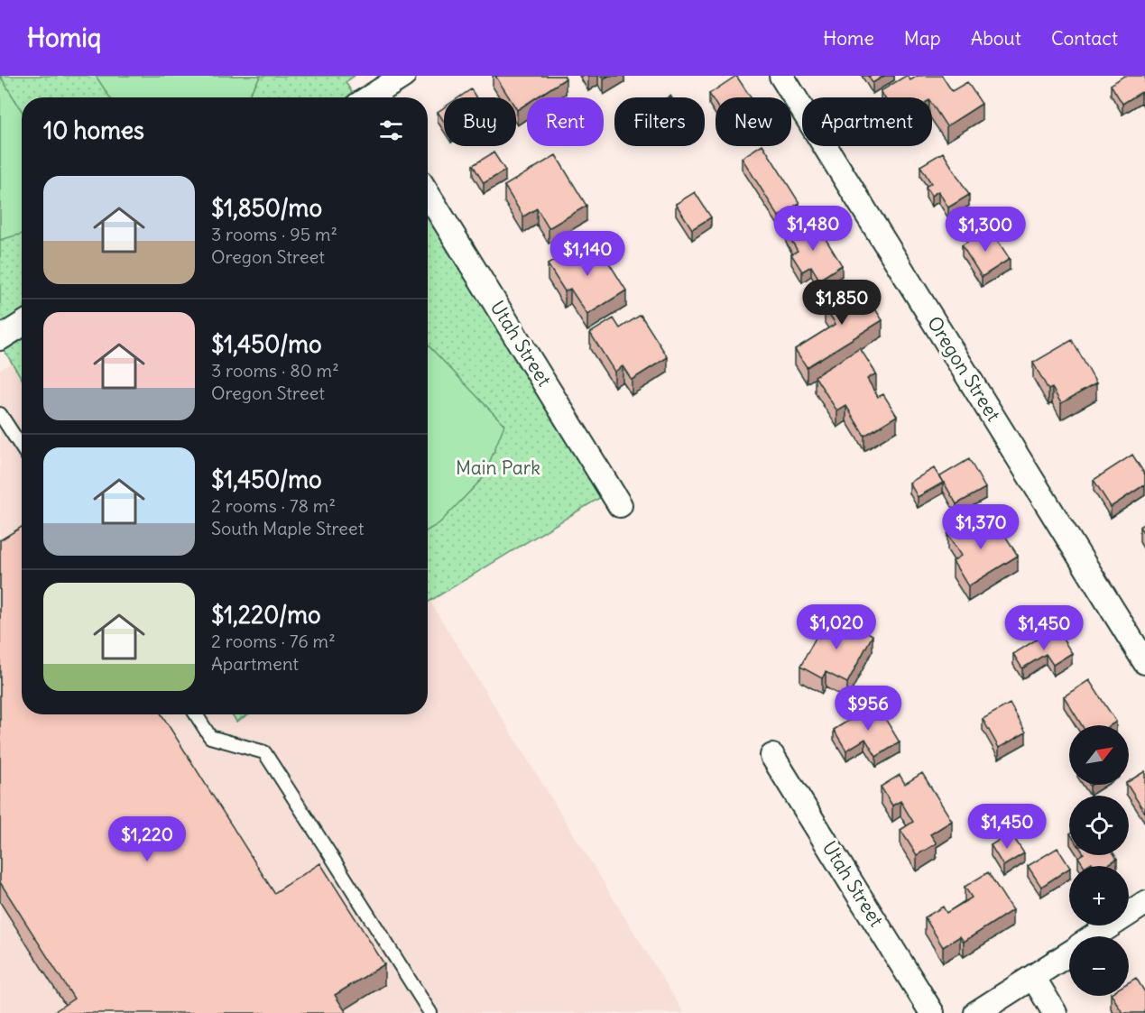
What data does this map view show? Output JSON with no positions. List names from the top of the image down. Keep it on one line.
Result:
{"streets":{"street":["Utah Street","Oregon Street"]},"parks":["Main Park"],"north":"top right","page":{"header":"Homiq","nav":["Home","Map","About","Contact"],"chip":["Buy","Rent","Filters","New","Apartment"],"heading":"10 homes","list":[{"name":"$1,850/mo","note":"3 rooms · 95 m² · Oregon Street"},{"name":"$1,450/mo","note":"3 rooms · 80 m² · Oregon Street"},{"name":"$1,450/mo","note":"2 rooms · 78 m² · South Maple Street"},{"name":"$1,220/mo","note":"2 rooms · 76 m² · Apartment"}],"price":["$1,480","$1,300","$1,140","$1,850","$1,370","$1,020","$1,450","$956","$1,450","$1,220"],"map_buttons":["+","−"]}}
